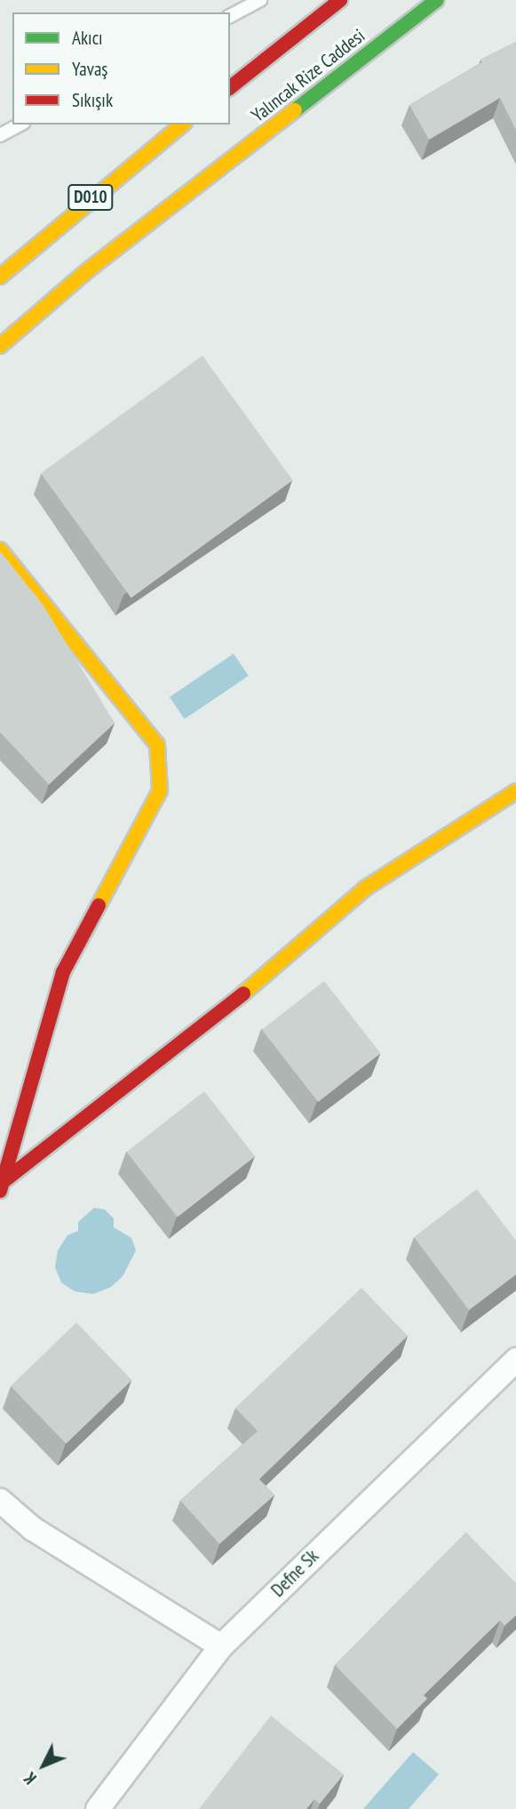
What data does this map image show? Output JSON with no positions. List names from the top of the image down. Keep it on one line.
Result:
{"streets":{"main road":["Yalıncak Rize Caddesi","D010"],"street":["Defne Sk"]},"legend":["Akıcı","Yavaş","Sıkışık"],"north":"bottom left"}
